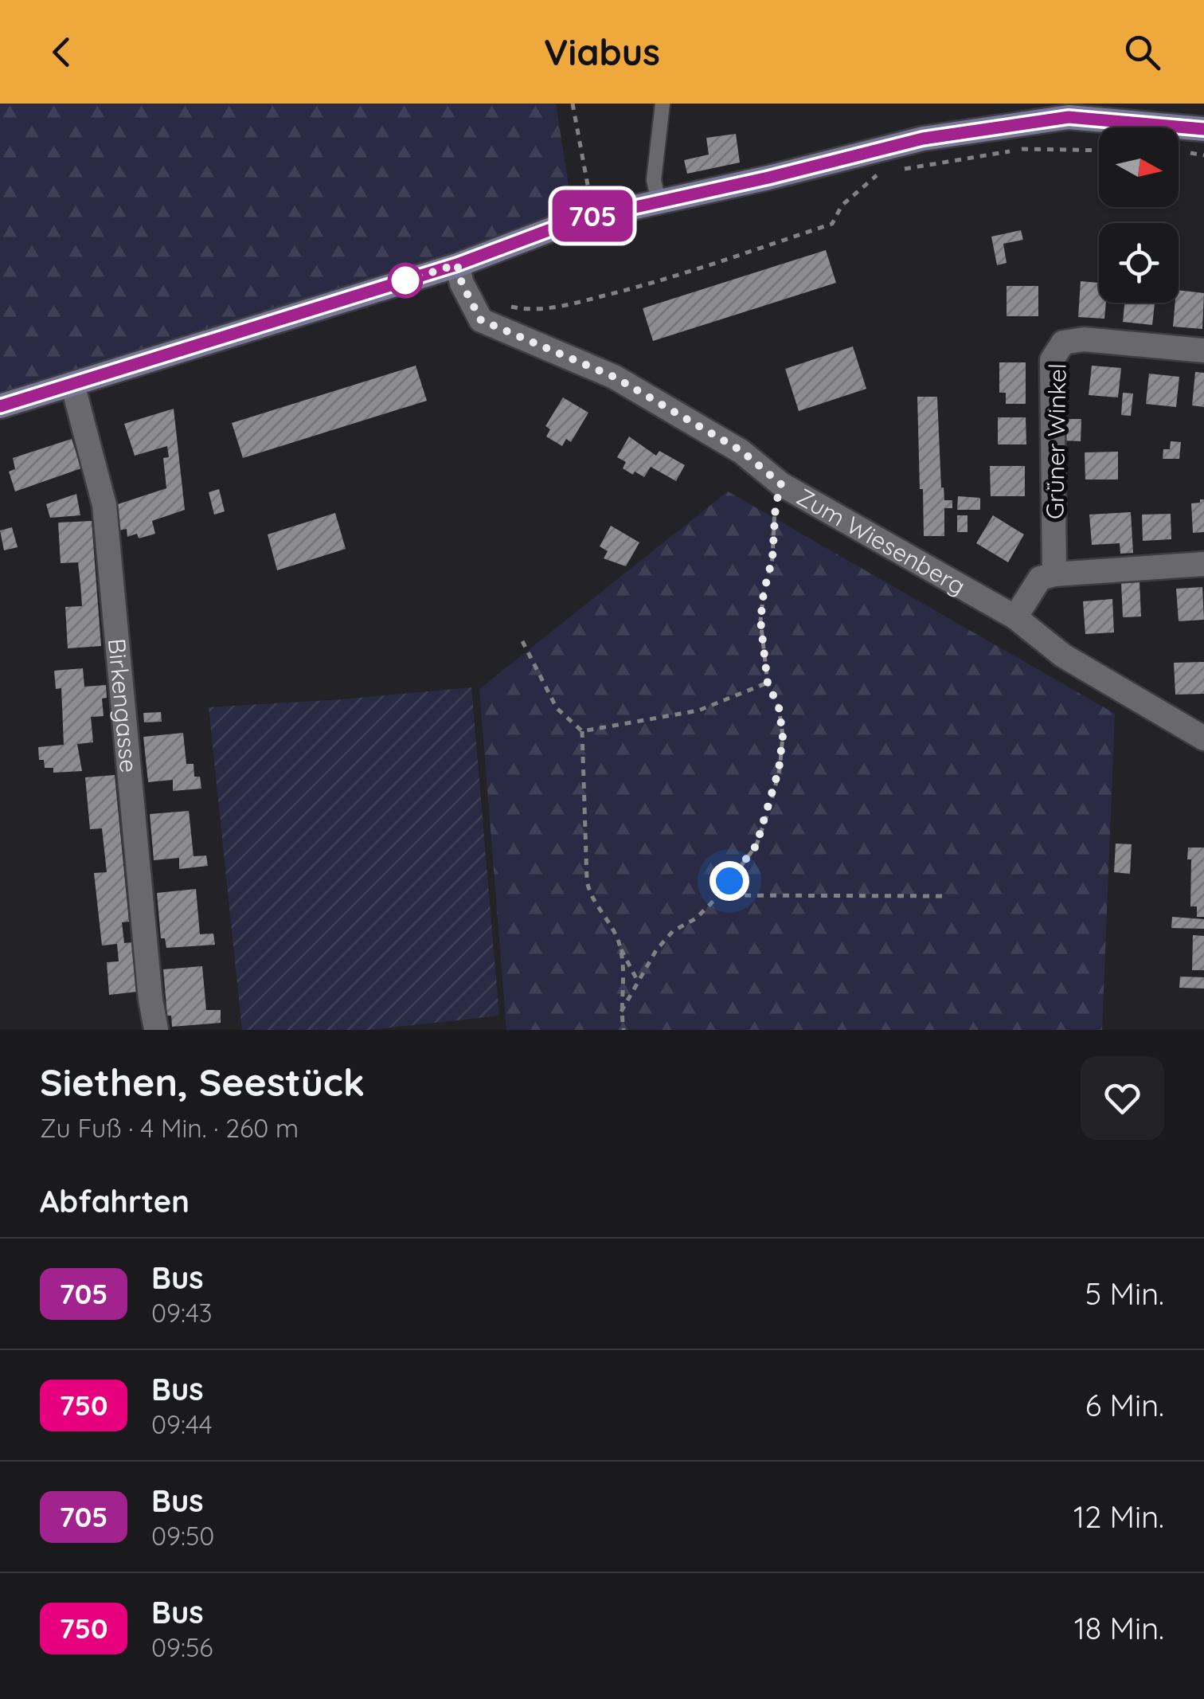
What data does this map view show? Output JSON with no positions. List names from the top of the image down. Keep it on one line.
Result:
{"streets":{"street":["Grüner Winkel","Zum Wiesenberg","Birkengasse"]},"lines":["bus line 705"],"north":"right","page":{"header":"Viabus","on_map":"705","heading":[["Siethen, Seestück","Zu Fuß · 4 Min. · 260 m"],"Abfahrten"],"list":[{"mark":"705","name":"Bus","note":"09:43","value":"5 Min."},{"mark":"750","name":"Bus","note":"09:44","value":"6 Min."},{"mark":"705","name":"Bus","note":"09:50","value":"12 Min."},{"mark":"750","name":"Bus","note":"09:56","value":"18 Min."}]}}
